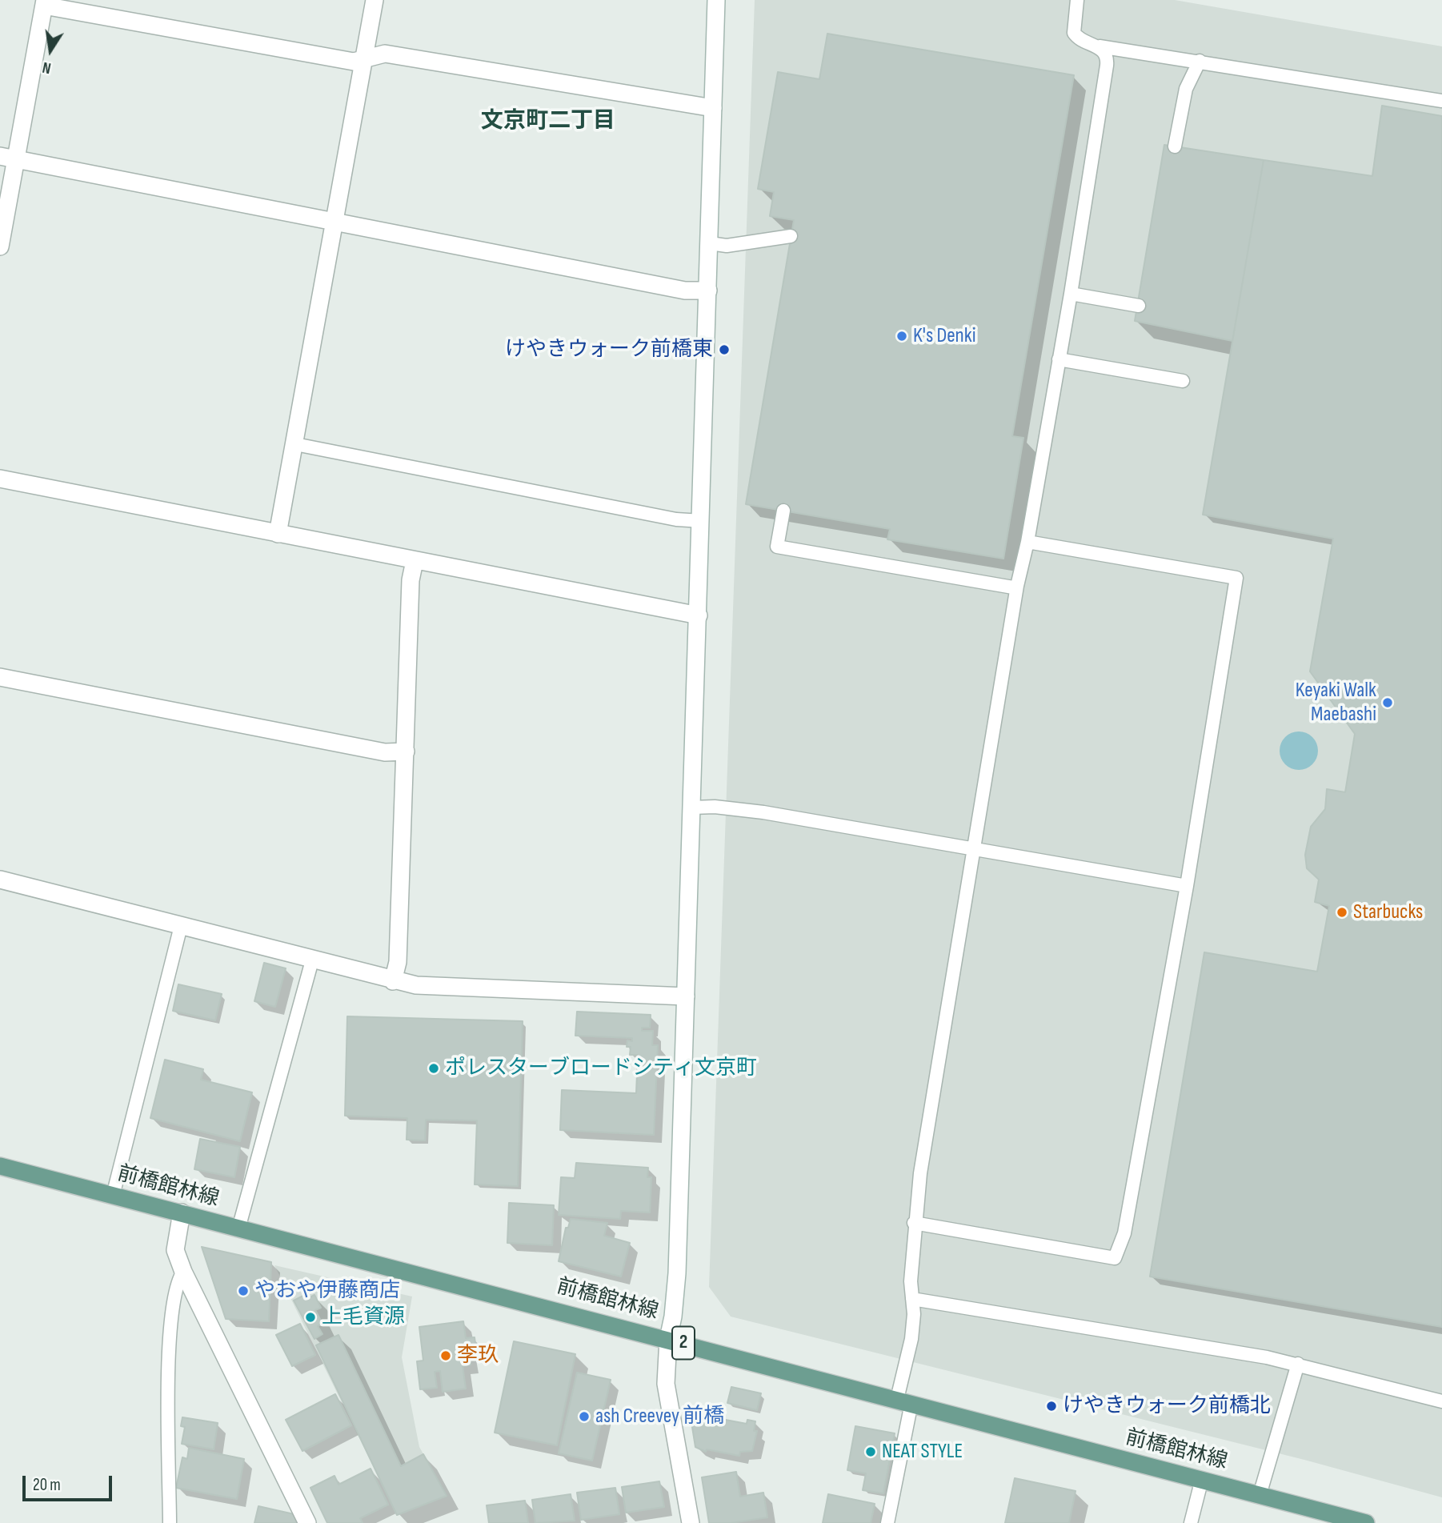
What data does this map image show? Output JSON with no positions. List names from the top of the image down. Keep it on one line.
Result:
{"streets":{"main road":["前橋館林線","2"]},"districts":["文京町二丁目"],"places":["K's Denki","けやきウォーク前橋東","Keyaki Walk Maebashi","Starbucks","ポレスターブロードシティ文京町","やおや伊藤商店","上毛資源","李玖","けやきウォーク前橋北","ash Creevey 前橋","NEAT STYLE"],"scale_bar":"20 m","north":"bottom"}
